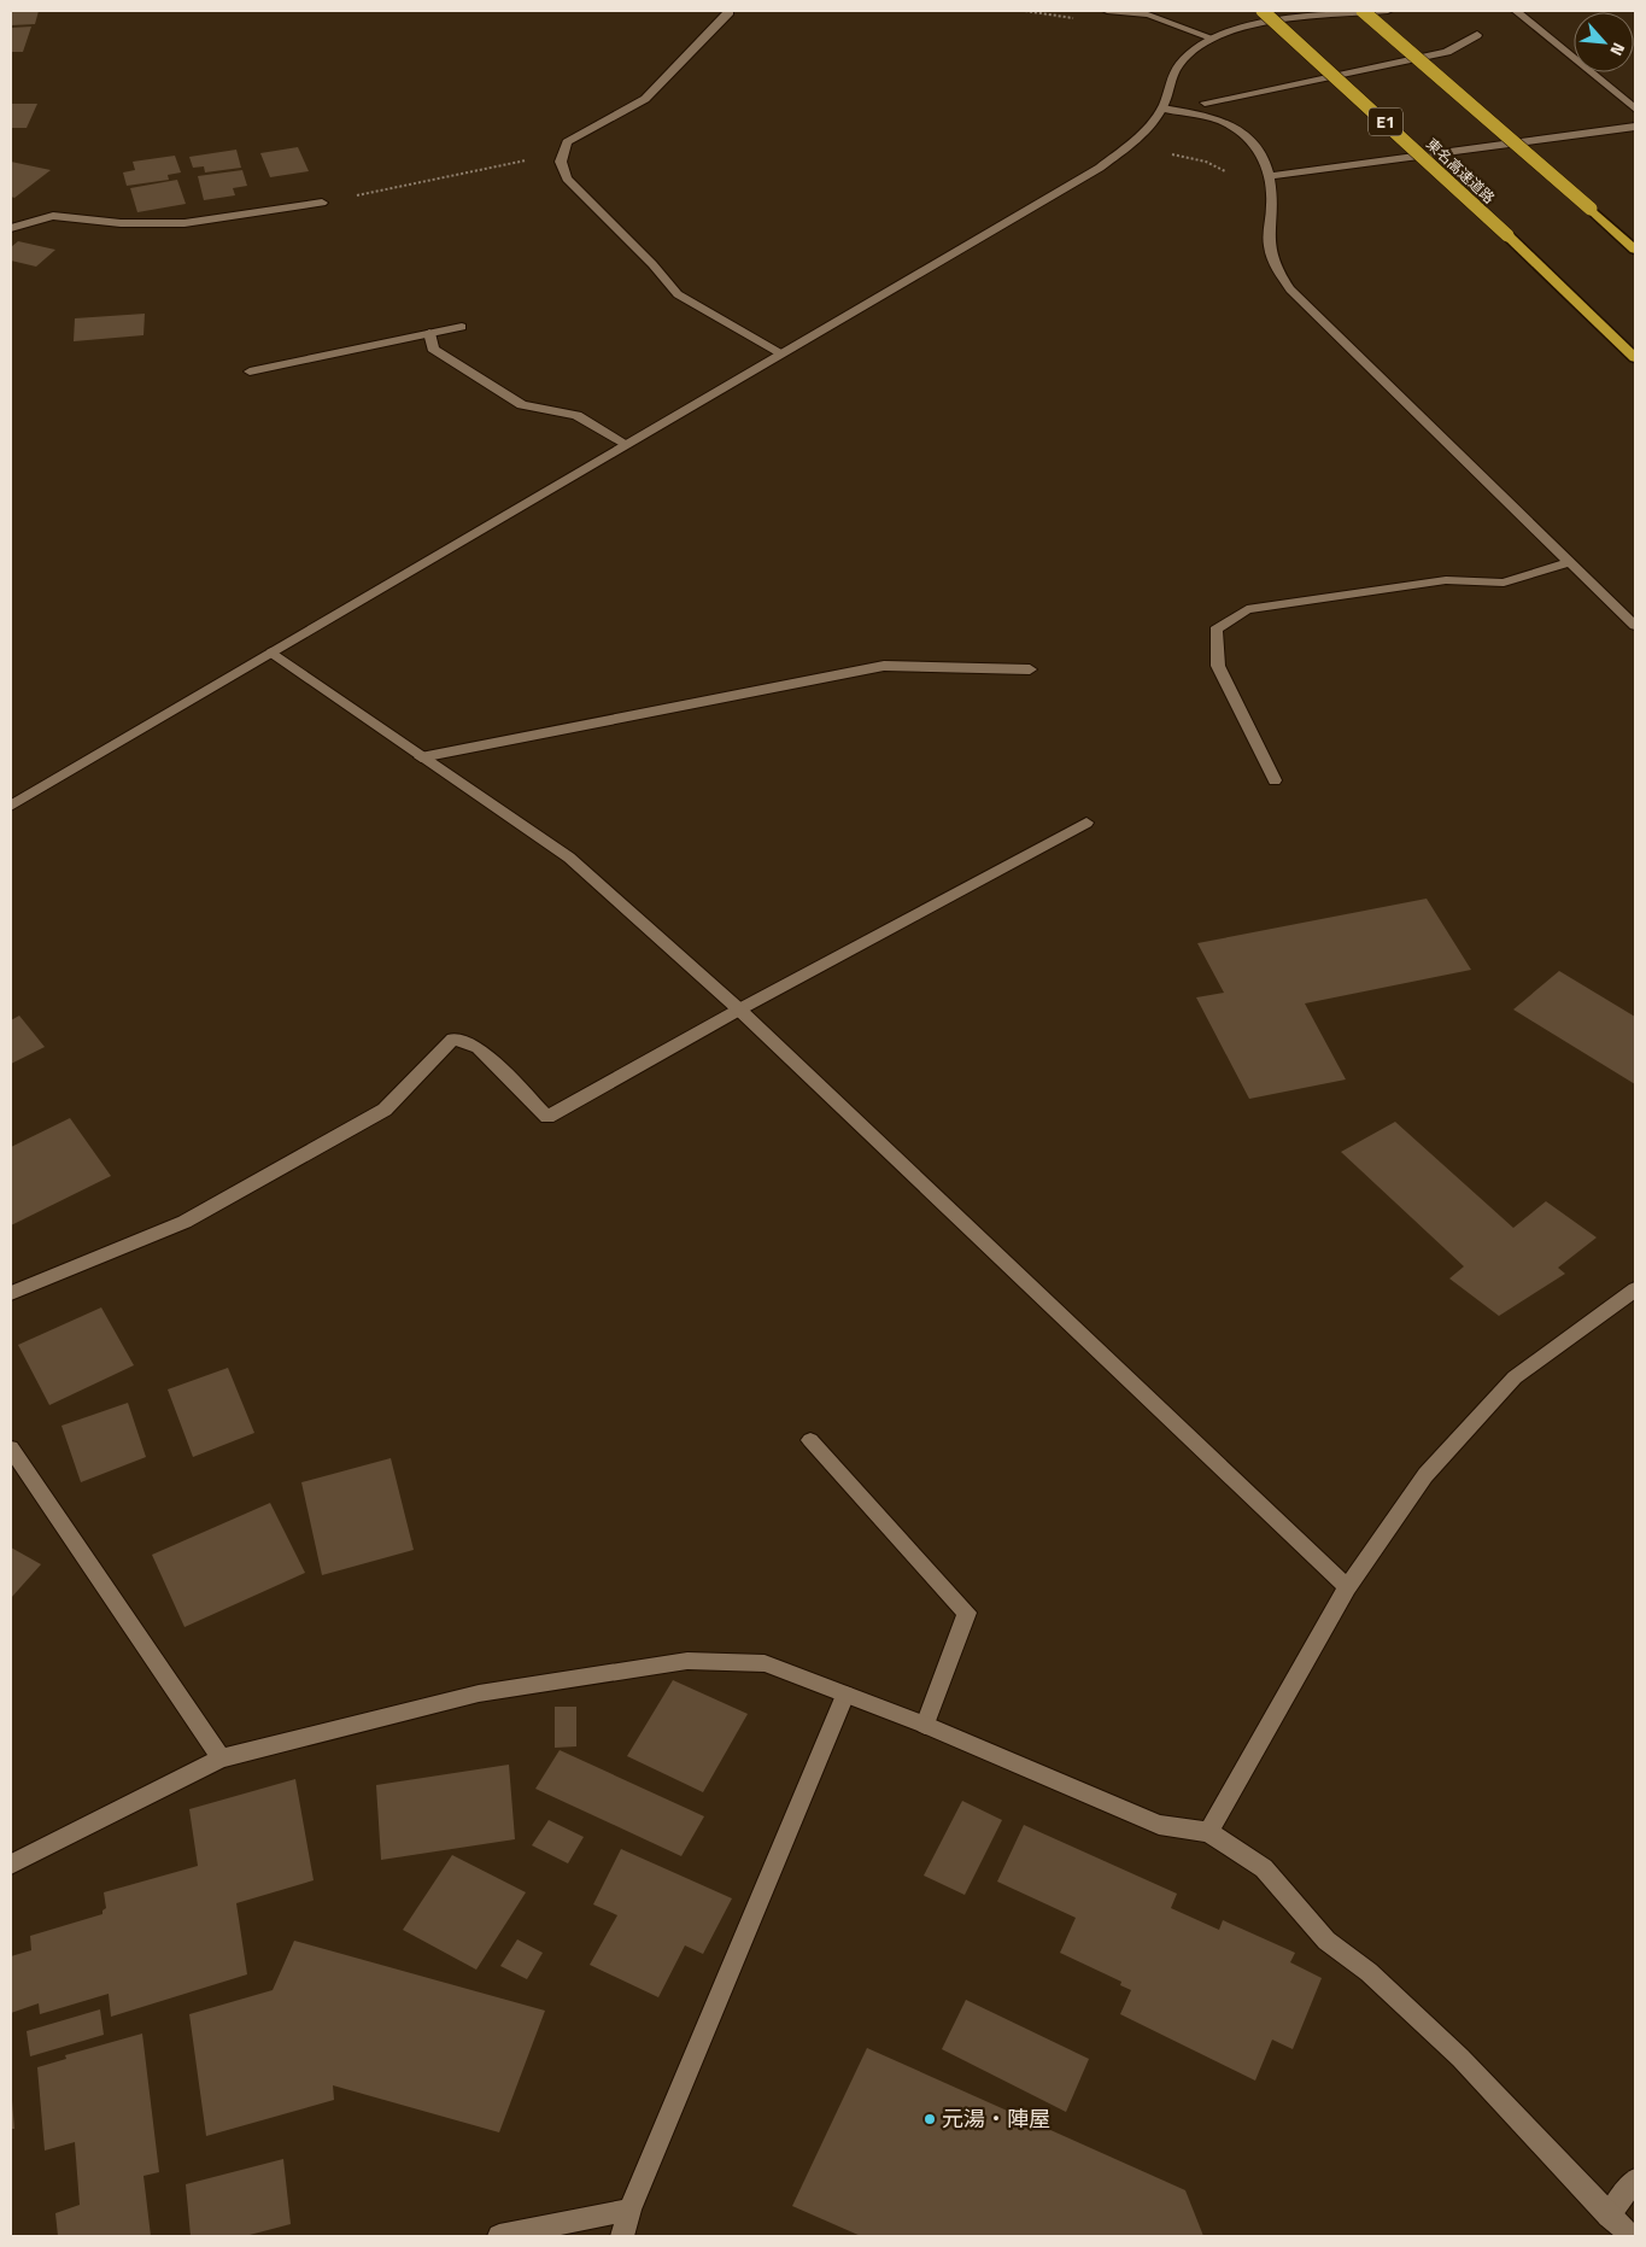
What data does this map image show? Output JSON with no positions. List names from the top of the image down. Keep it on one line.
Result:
{"streets":{"highway":["E1","東名高速道路"]},"places":["元湯・陣屋"],"north":"bottom right"}
